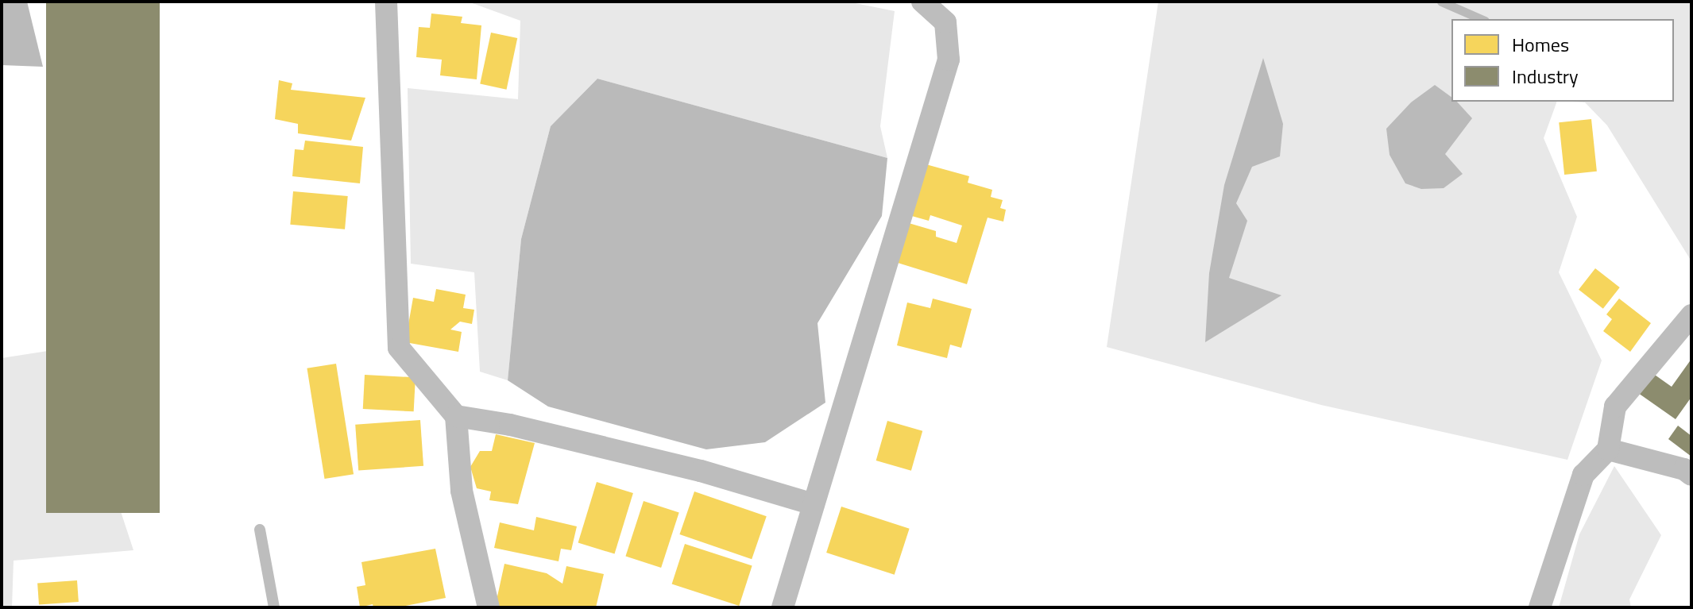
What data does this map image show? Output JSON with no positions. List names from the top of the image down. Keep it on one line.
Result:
{"legend":["Homes","Industry"]}
